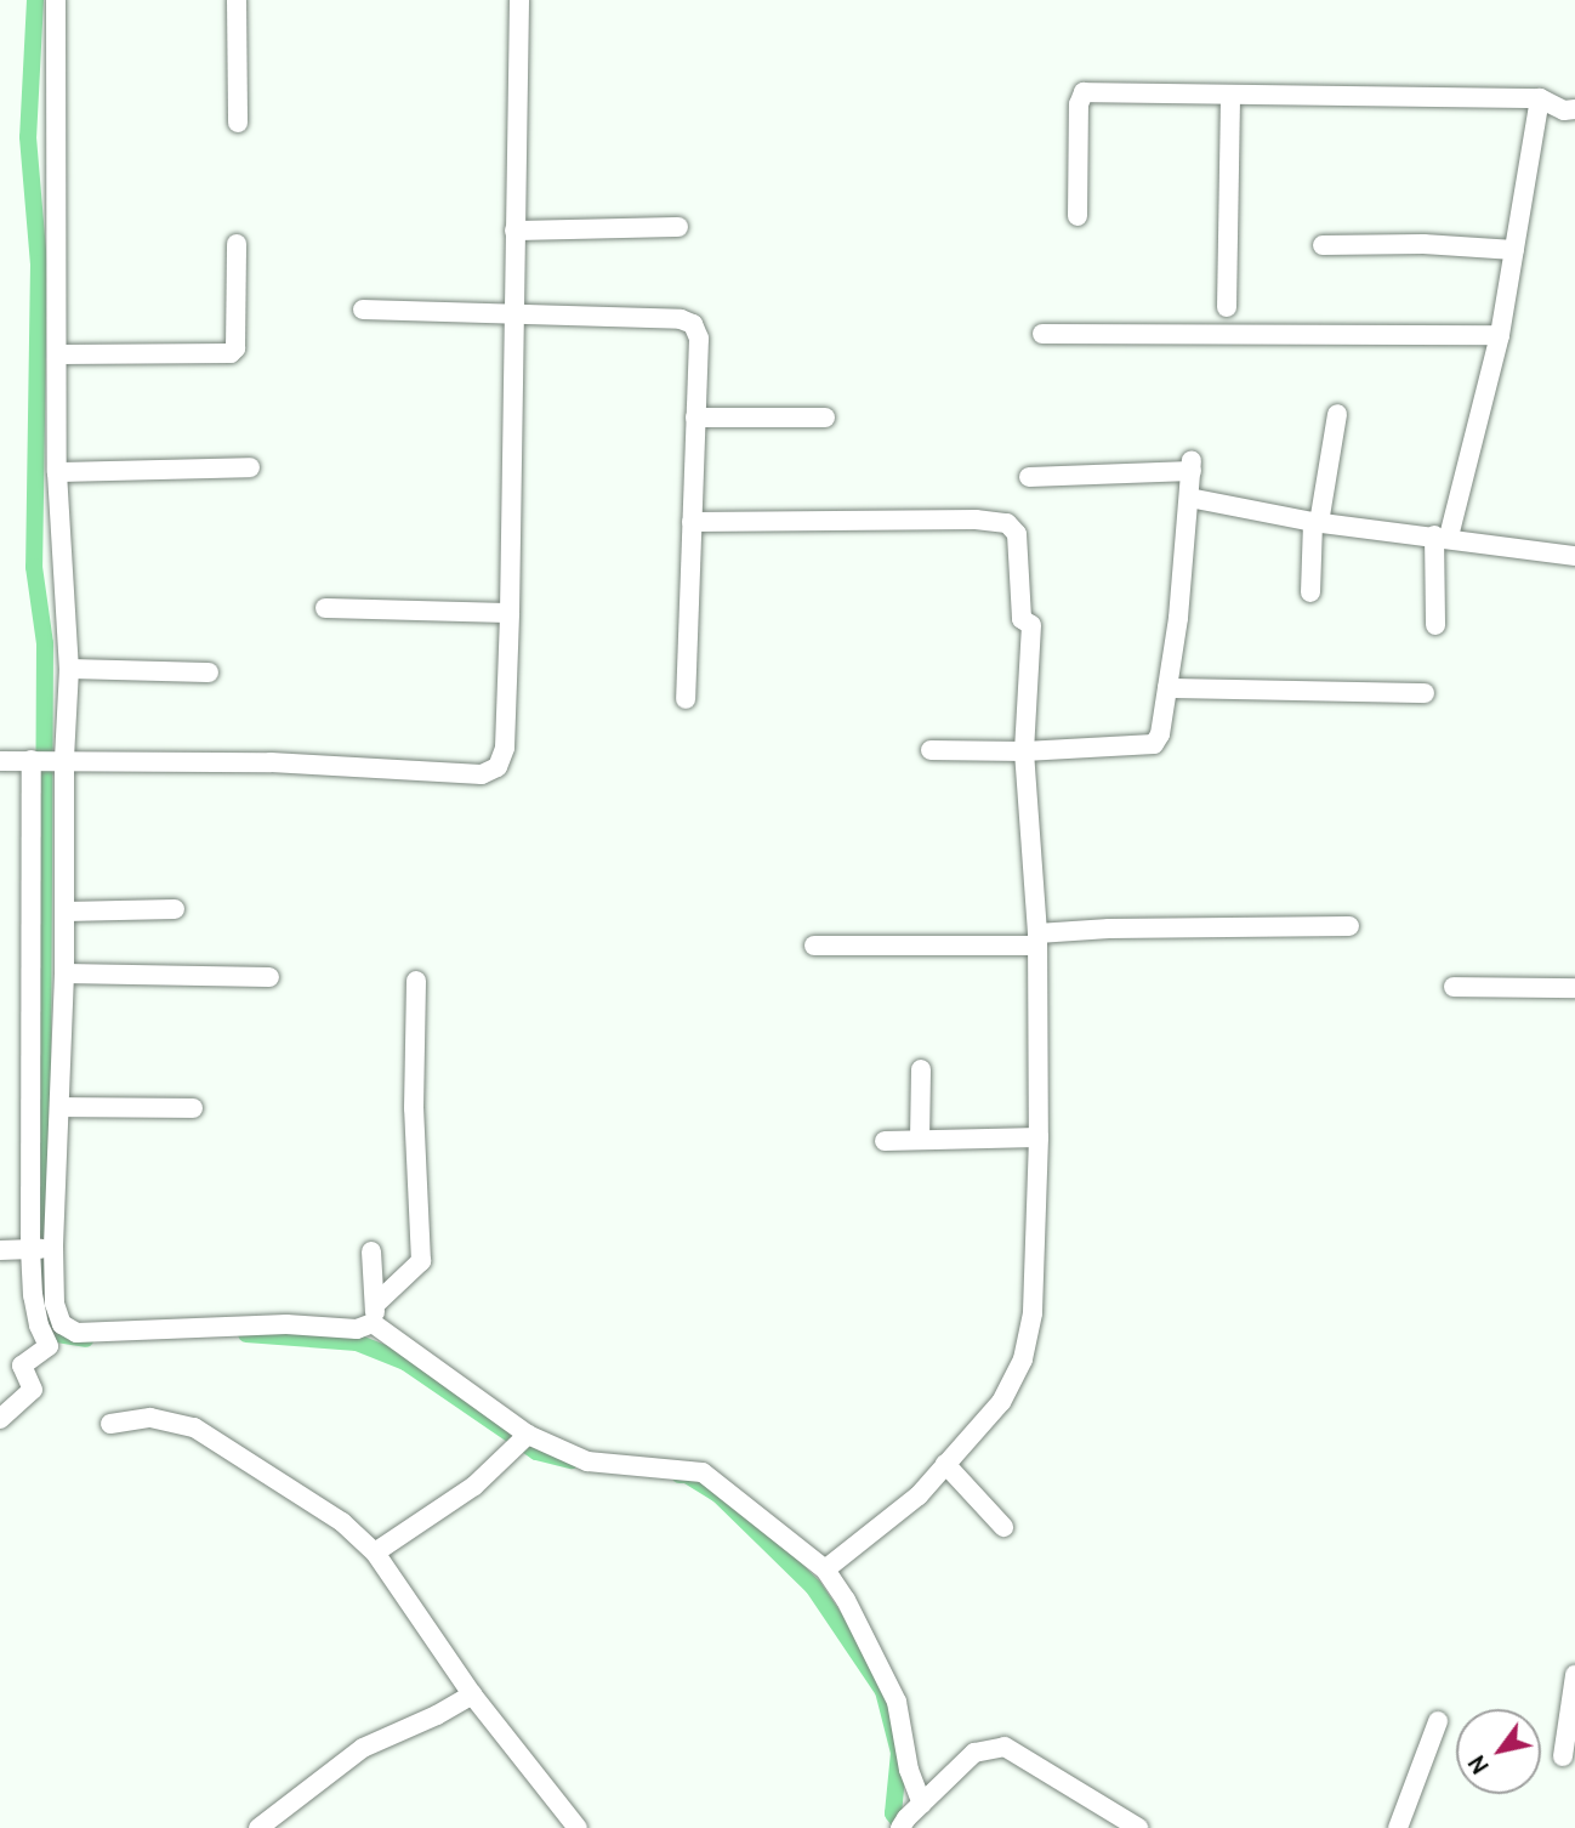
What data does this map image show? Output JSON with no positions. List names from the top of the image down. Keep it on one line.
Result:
{"north":"bottom left"}
